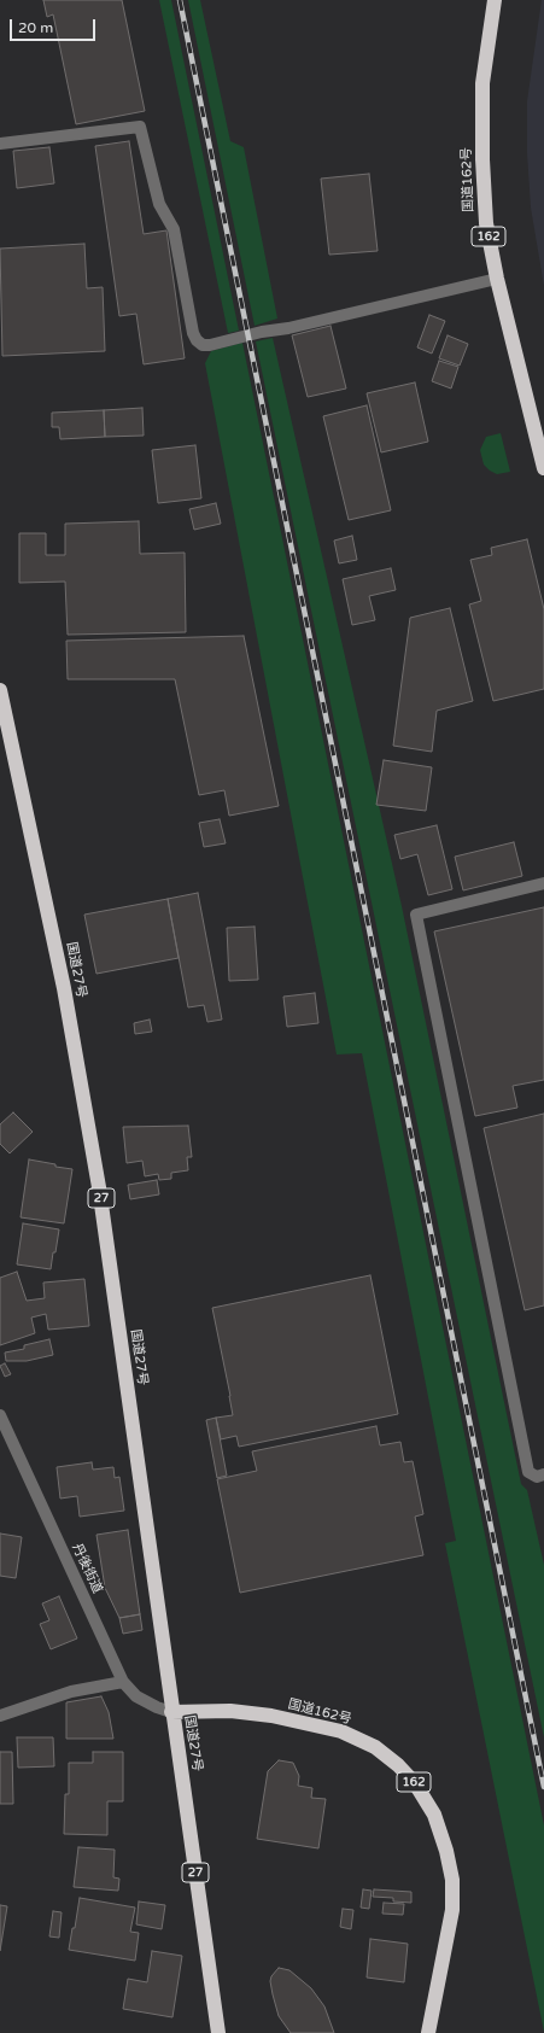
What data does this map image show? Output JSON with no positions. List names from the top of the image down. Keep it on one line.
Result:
{"streets":{"highway":["国道162号","162","国道27号","27"],"street":["丹後街道"]},"crossings":[["国道162号","国道27号"],["国道162号","丹後街道"],["国道27号","丹後街道"]],"scale_bar":"20 m"}
